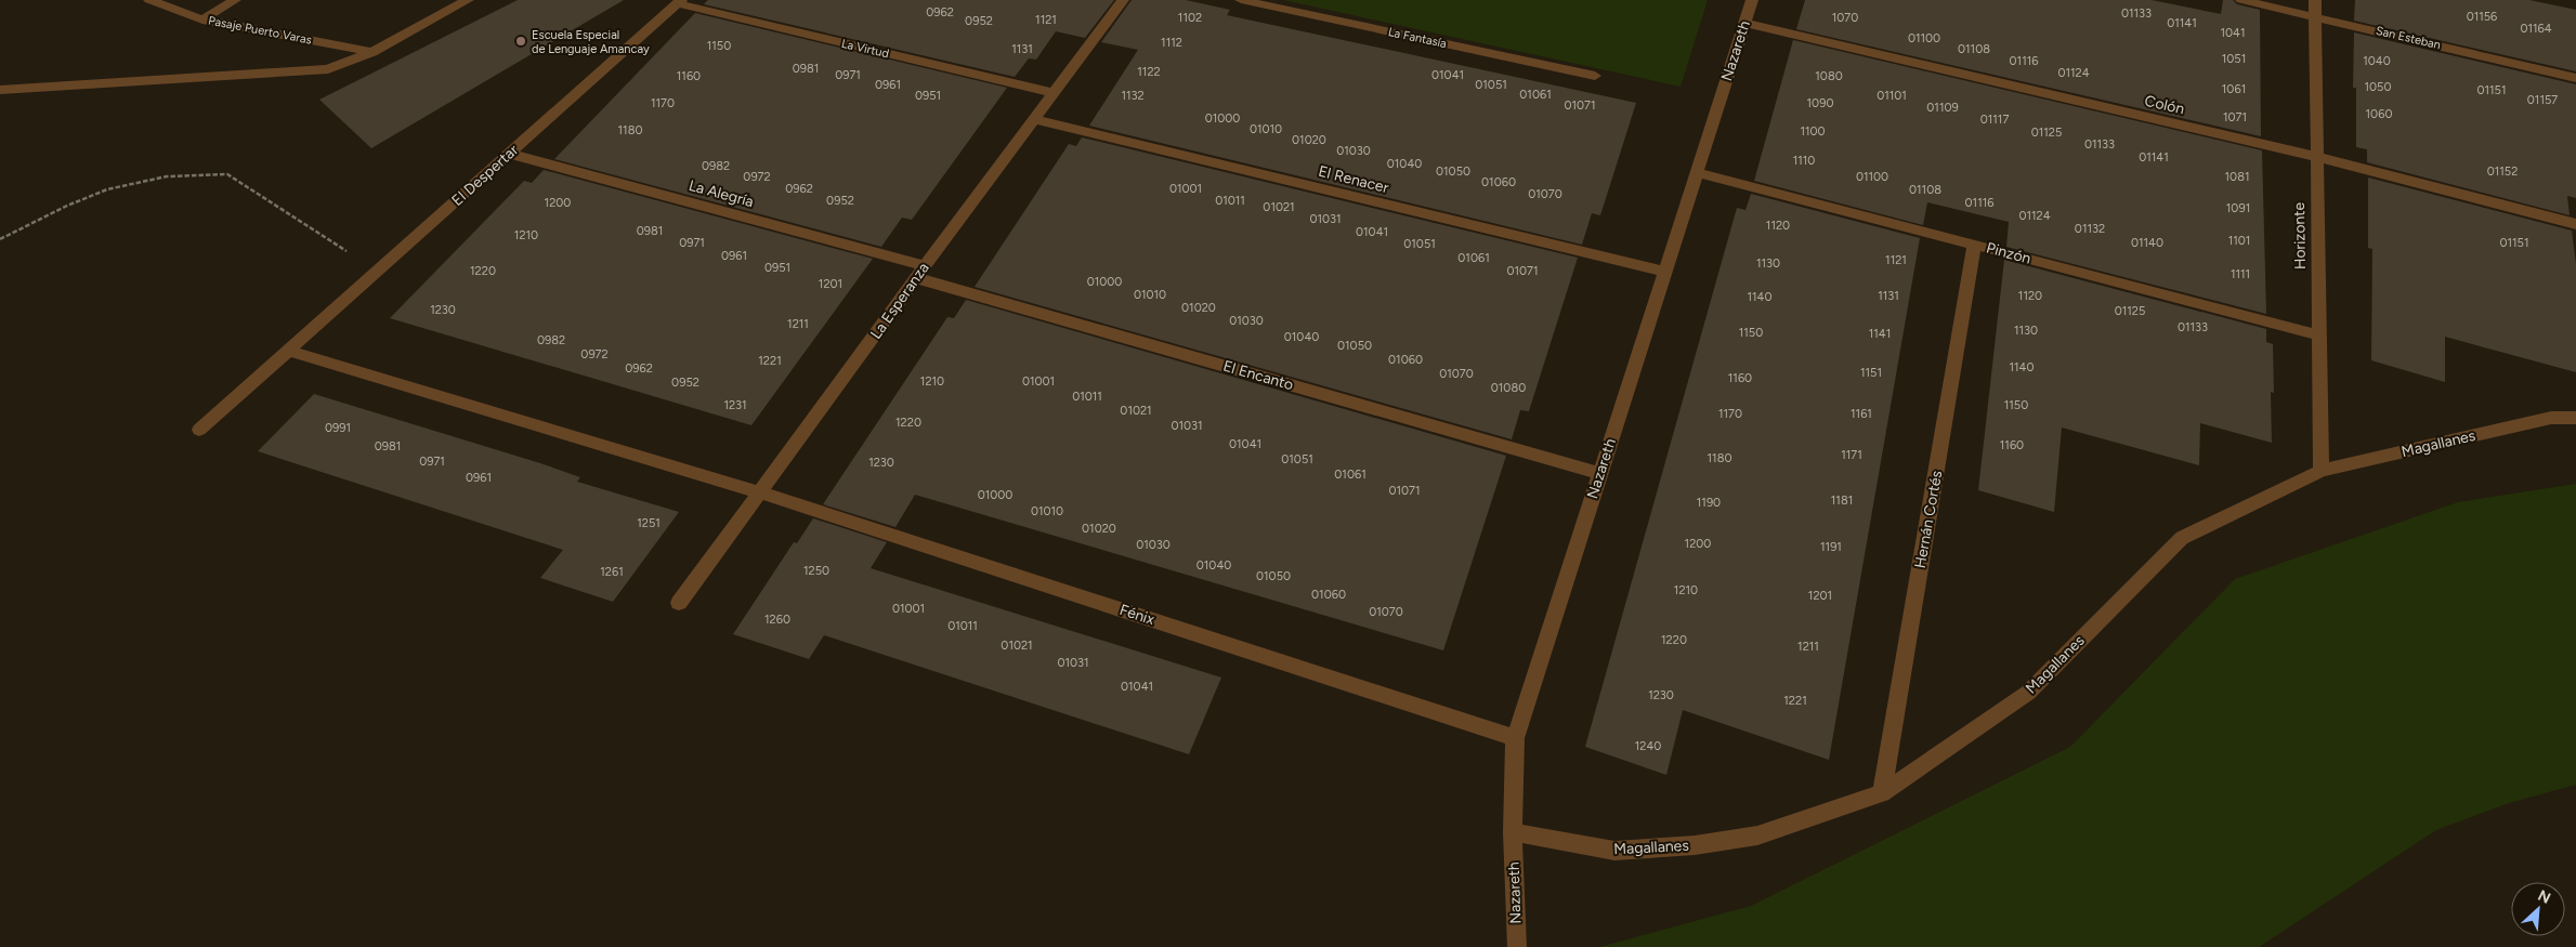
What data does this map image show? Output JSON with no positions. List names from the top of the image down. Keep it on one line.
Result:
{"streets":{"street":["Pasaje Puerto Varas","La Fantasía","San Esteban","La Virtud","Nazareth","Colón","El Despertar","El Renacer","La Alegría","Horizonte","Pinzón","La Esperanza","El Encanto","Magallanes","Hernán Cortés","Fénix"]},"crossings":[["San Esteban","Horizonte"],["La Virtud","El Despertar"],["La Virtud","La Esperanza"],["Nazareth","Colón"],["Nazareth","El Renacer"],["Nazareth","Pinzón"],["Nazareth","El Encanto"],["Nazareth","Magallanes"],["Nazareth","Fénix"],["Colón","Horizonte"],["El Despertar","La Alegría"],["El Renacer","La Esperanza"],["La Alegría","La Esperanza"],["La Alegría","El Encanto"],["Horizonte","Pinzón"],["Horizonte","Magallanes"],["Pinzón","Hernán Cortés"],["La Esperanza","El Encanto"],["La Esperanza","Fénix"],["Magallanes","Hernán Cortés"]],"places":["Escuela Especial de Lenguaje Amancay"],"house_numbers":["0962","01133","01156","1102","1070","1121","0952","01141","01164","1041","01100","1112","1150","1131","01108","1051","01116","1040","0981","1122","01124","0971","01041","1160","1080","0961","01051","1050","1061","01151","01061","0951","1132","01101","01157","1170","1090","01071","01109","1060","1071","01000","01117","01010","1180","1100","01125","01020","01133","01030","01141","1110","01040","0982","01050","01152","0972","01100","1081","01060","0962","01001","01108","01070","0952","01011","1200","01116","01021","1091","01124","01031","1120","01132","0981","01041","1210","1101","0971","01140","01151","01051","0961","01061","1121","1130","0951","1220","01071","1111","01000","1201","01010","1131","1120","1140","01020","1230","01125","01030","1211","01133","1130","1150","1141","01040","0982","01050","0972","01060","1221","1140","0962","1151","01070","1160","1210","01001","0952","01080","01011","1231","1150","01021","1170","1161","1220","01031","0991","01041","1160","0981","1171","1180","01051","0971","1230","01061","0961","01071","01000","1181","1190","01010","1251","01020","1200","01030","1191","01040","1250","1261","01050","1210","01060","1201","01001","01070","1260","01011","1220","01021","1211","01031","01041","1230","1221","1240"],"north":"top right"}
